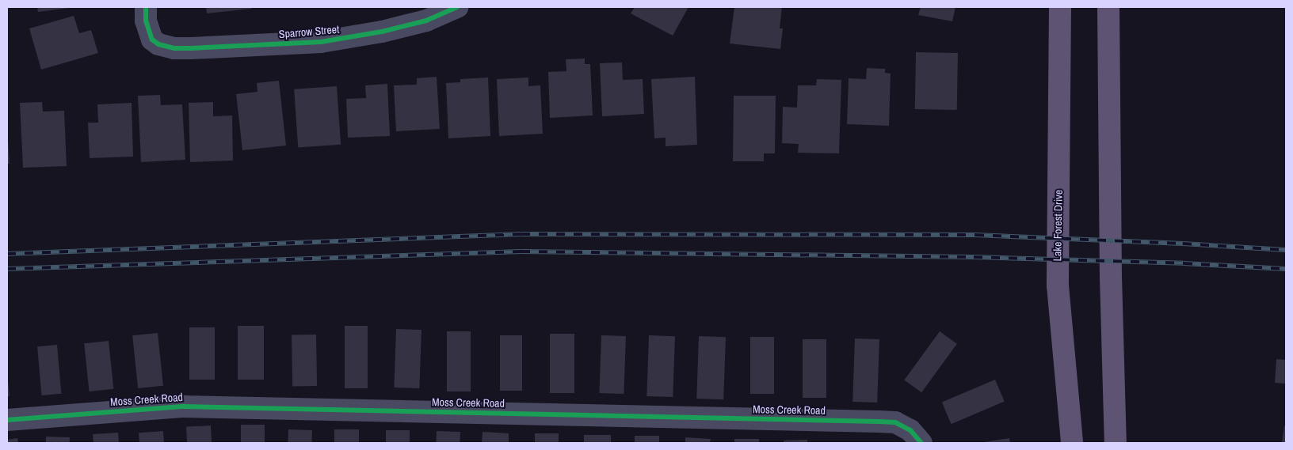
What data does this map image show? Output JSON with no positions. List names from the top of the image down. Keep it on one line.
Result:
{"streets":{"main road":["Lake Forest Drive"],"street":["Sparrow Street","Moss Creek Road"]}}
